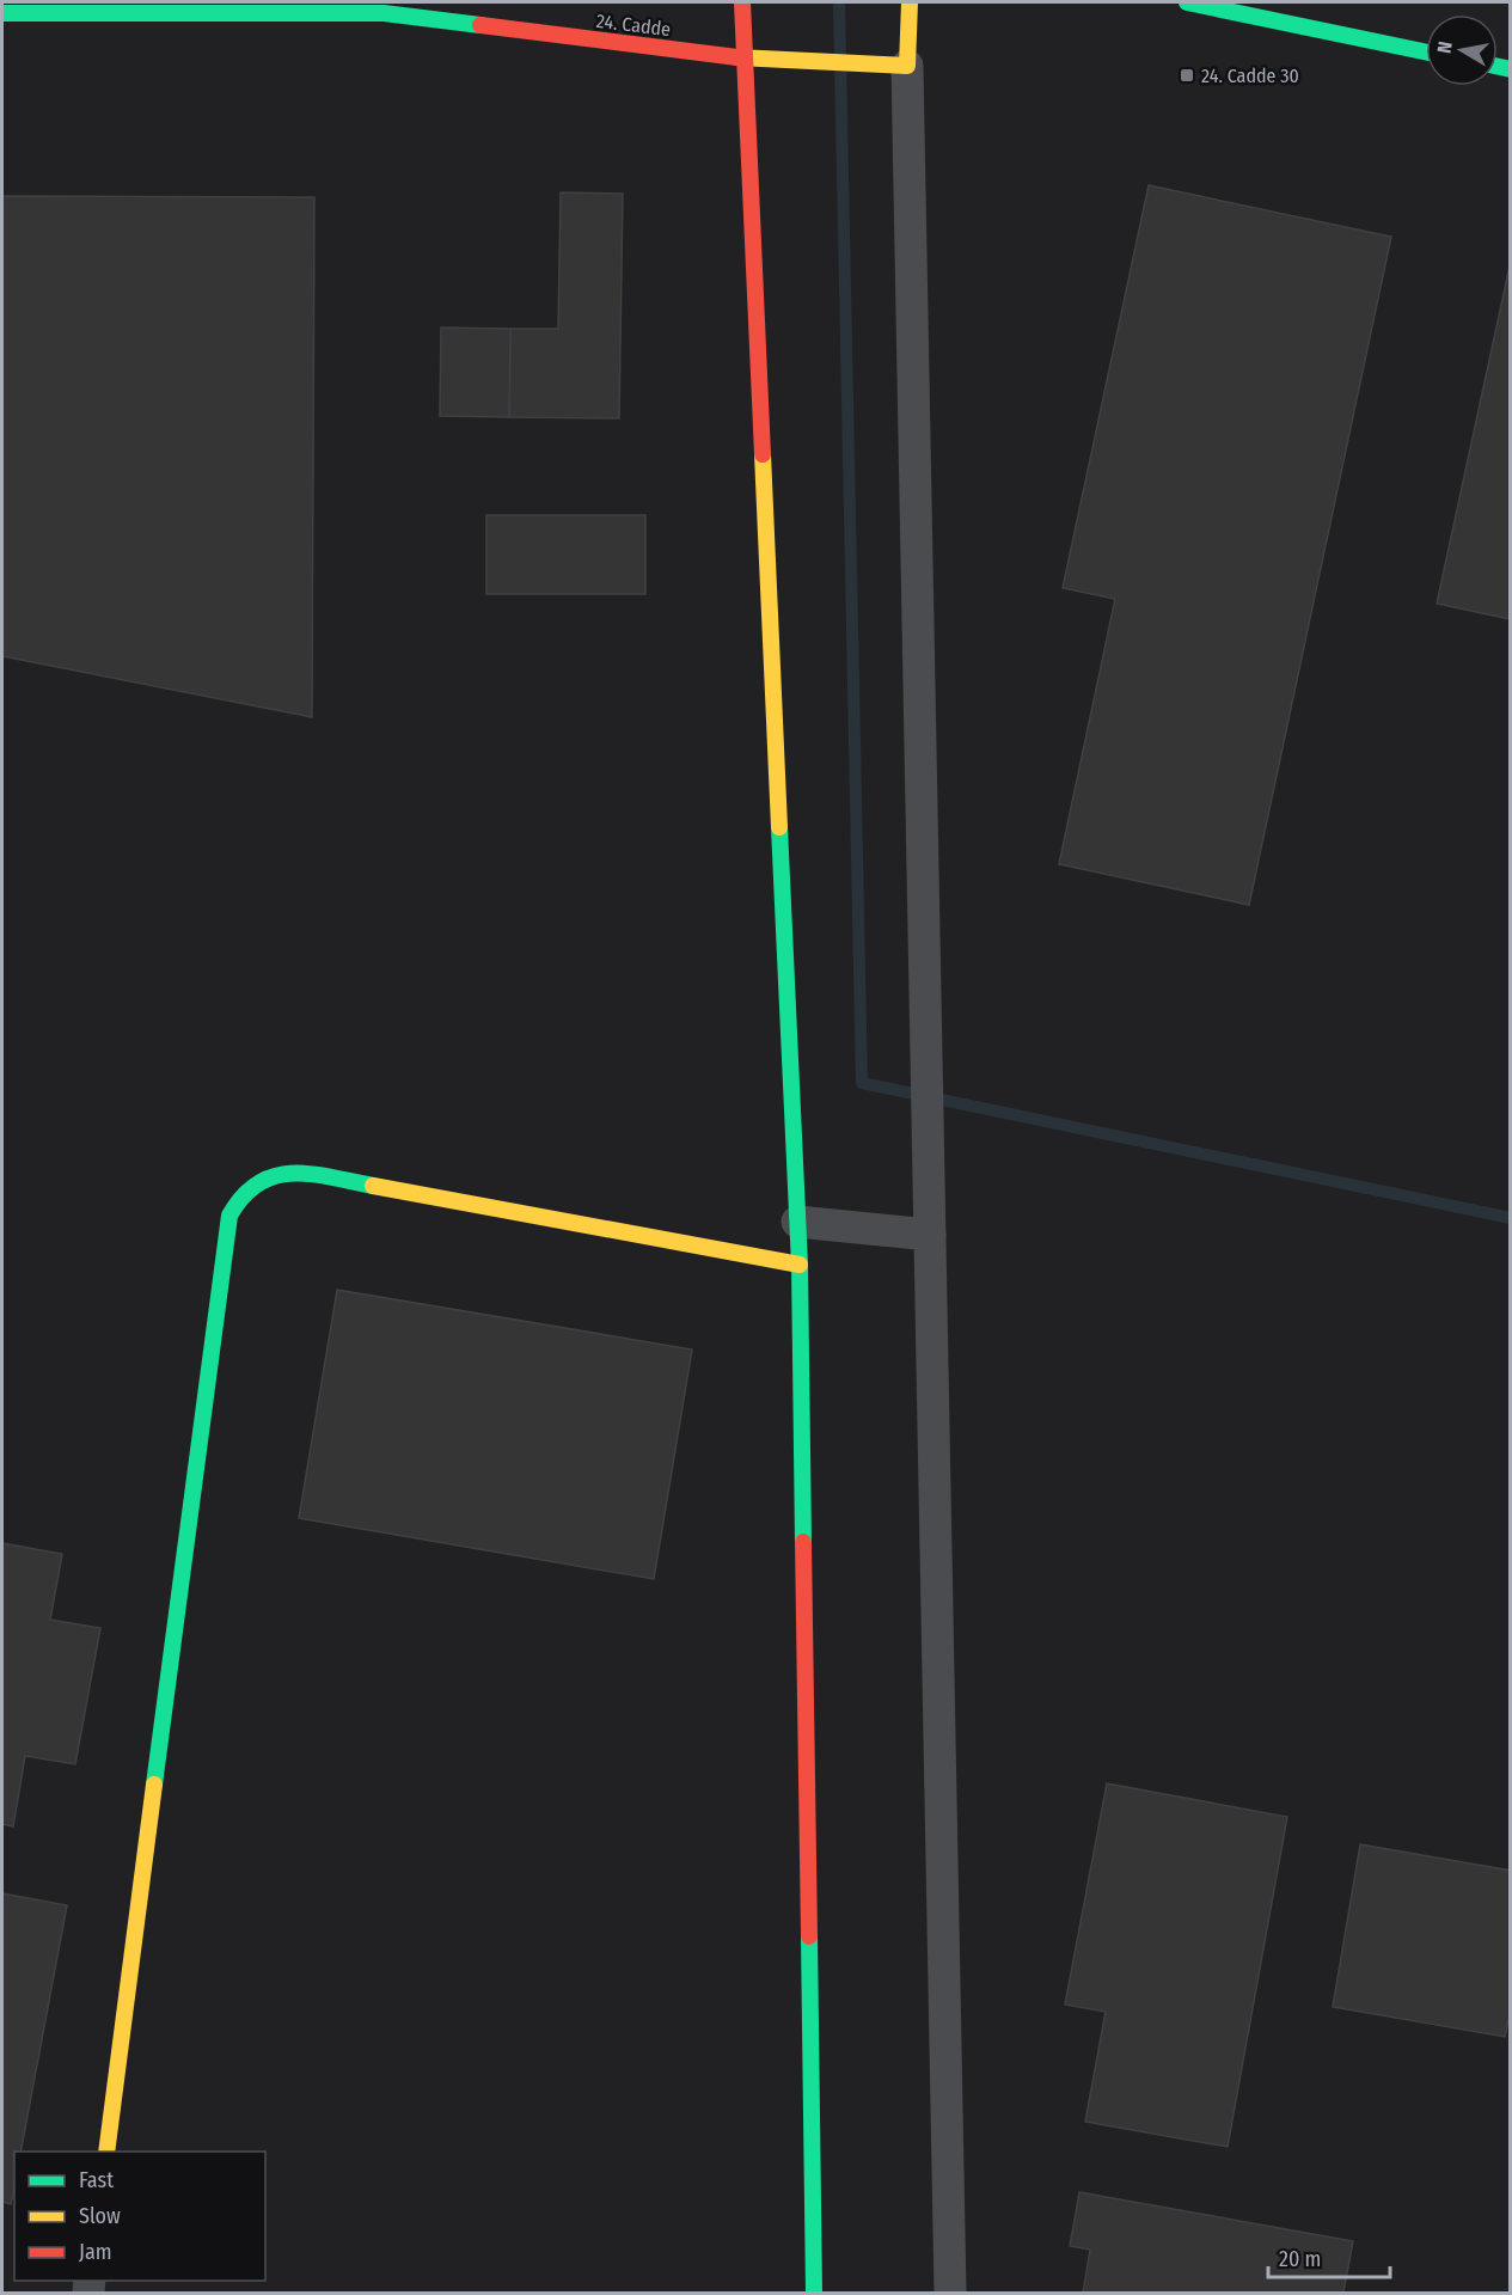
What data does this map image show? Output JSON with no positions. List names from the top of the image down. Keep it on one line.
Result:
{"streets":{"street":["24. Cadde"]},"places":{"transit":["24. Cadde 30"]},"legend":["Fast","Slow","Jam"],"scale_bar":"20 m","north":"left"}
